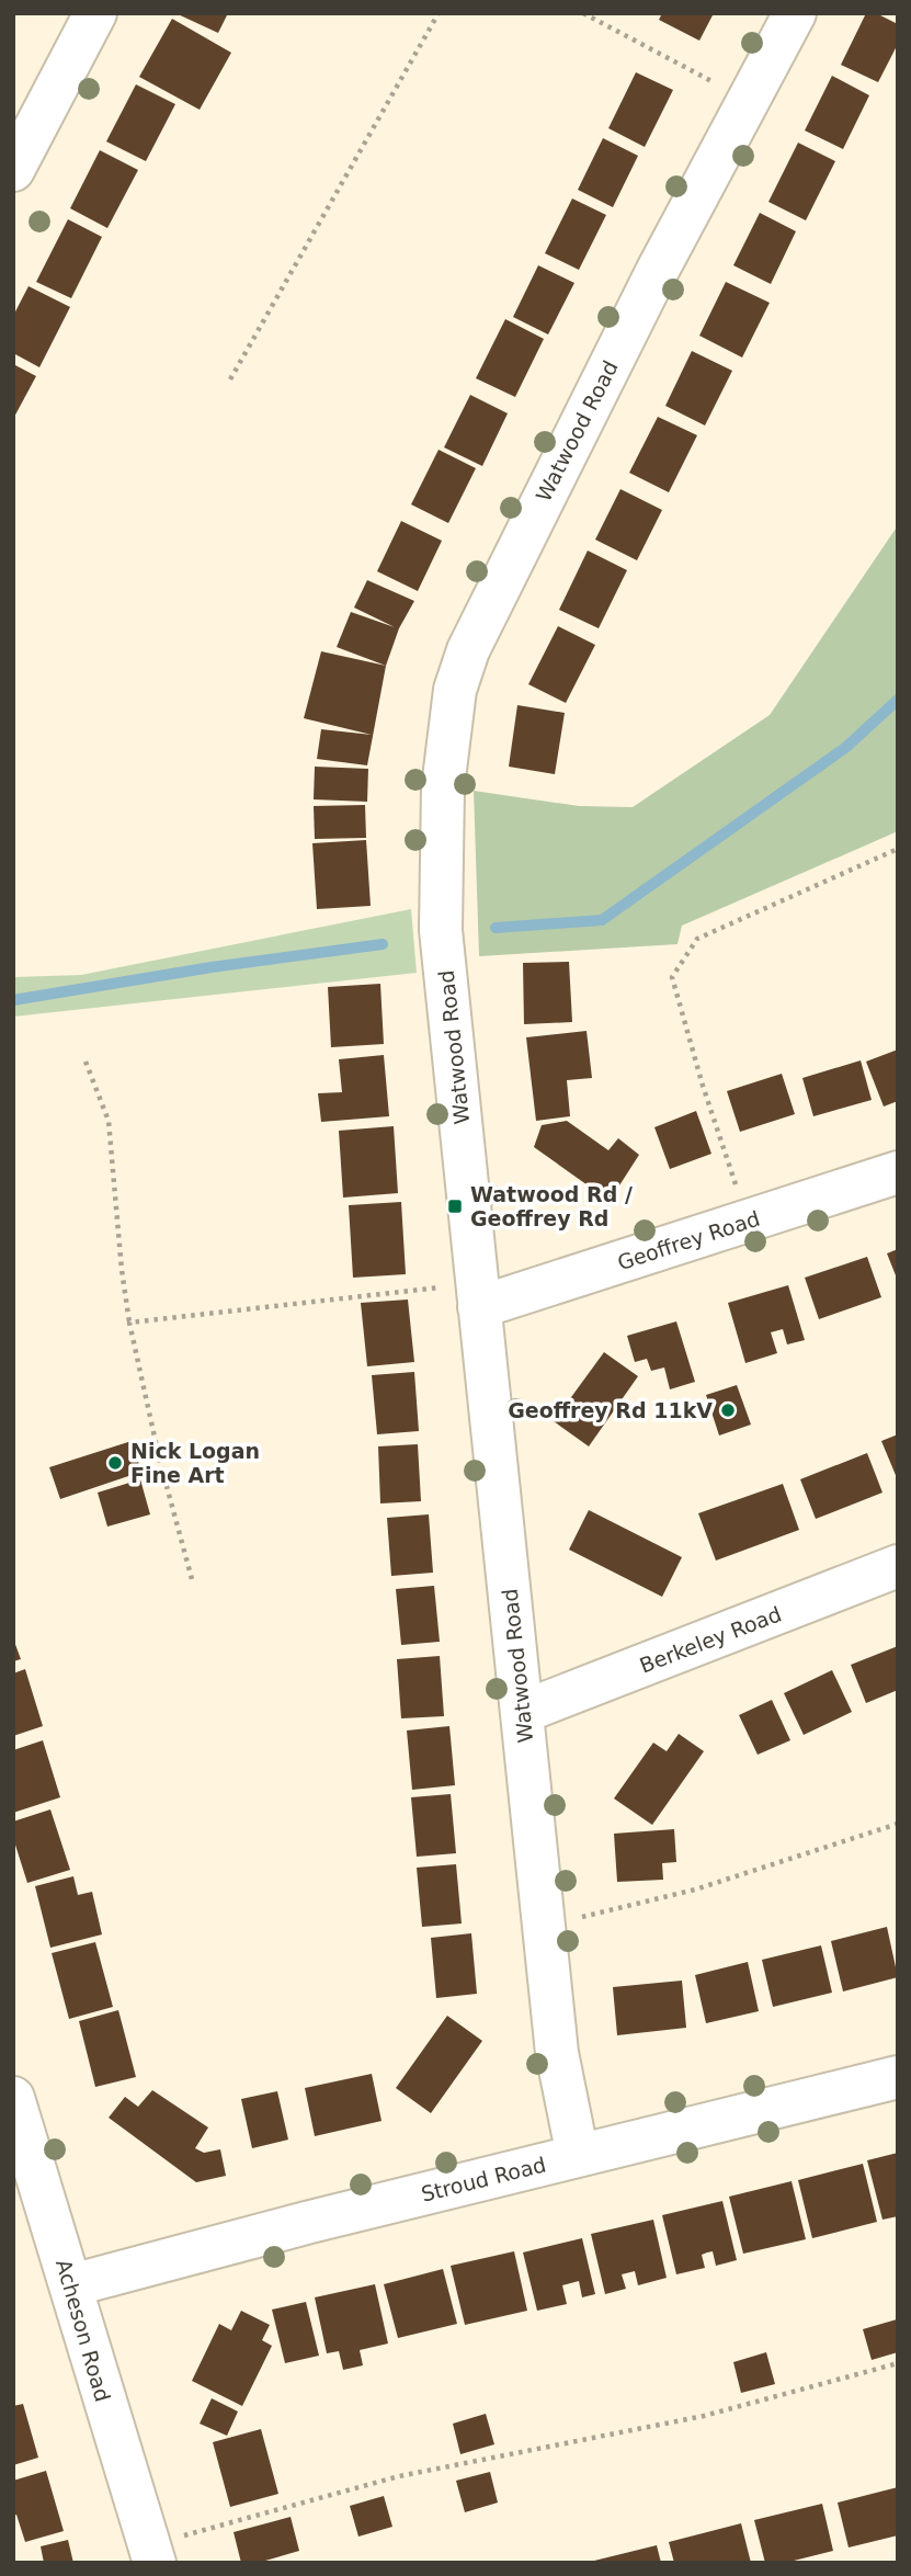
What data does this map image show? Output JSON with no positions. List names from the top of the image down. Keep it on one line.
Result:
{"streets":{"street":["Watwood Road","Geoffrey Road","Berkeley Road","Stroud Road","Acheson Road"]},"crossings":[["Watwood Road","Geoffrey Road"],["Watwood Road","Berkeley Road"],["Watwood Road","Stroud Road"],["Stroud Road","Acheson Road"]],"places":{"transit":["Watwood Rd / Geoffrey Rd"],"other":["Geoffrey Rd 11kV","Nick Logan Fine Art"]}}
